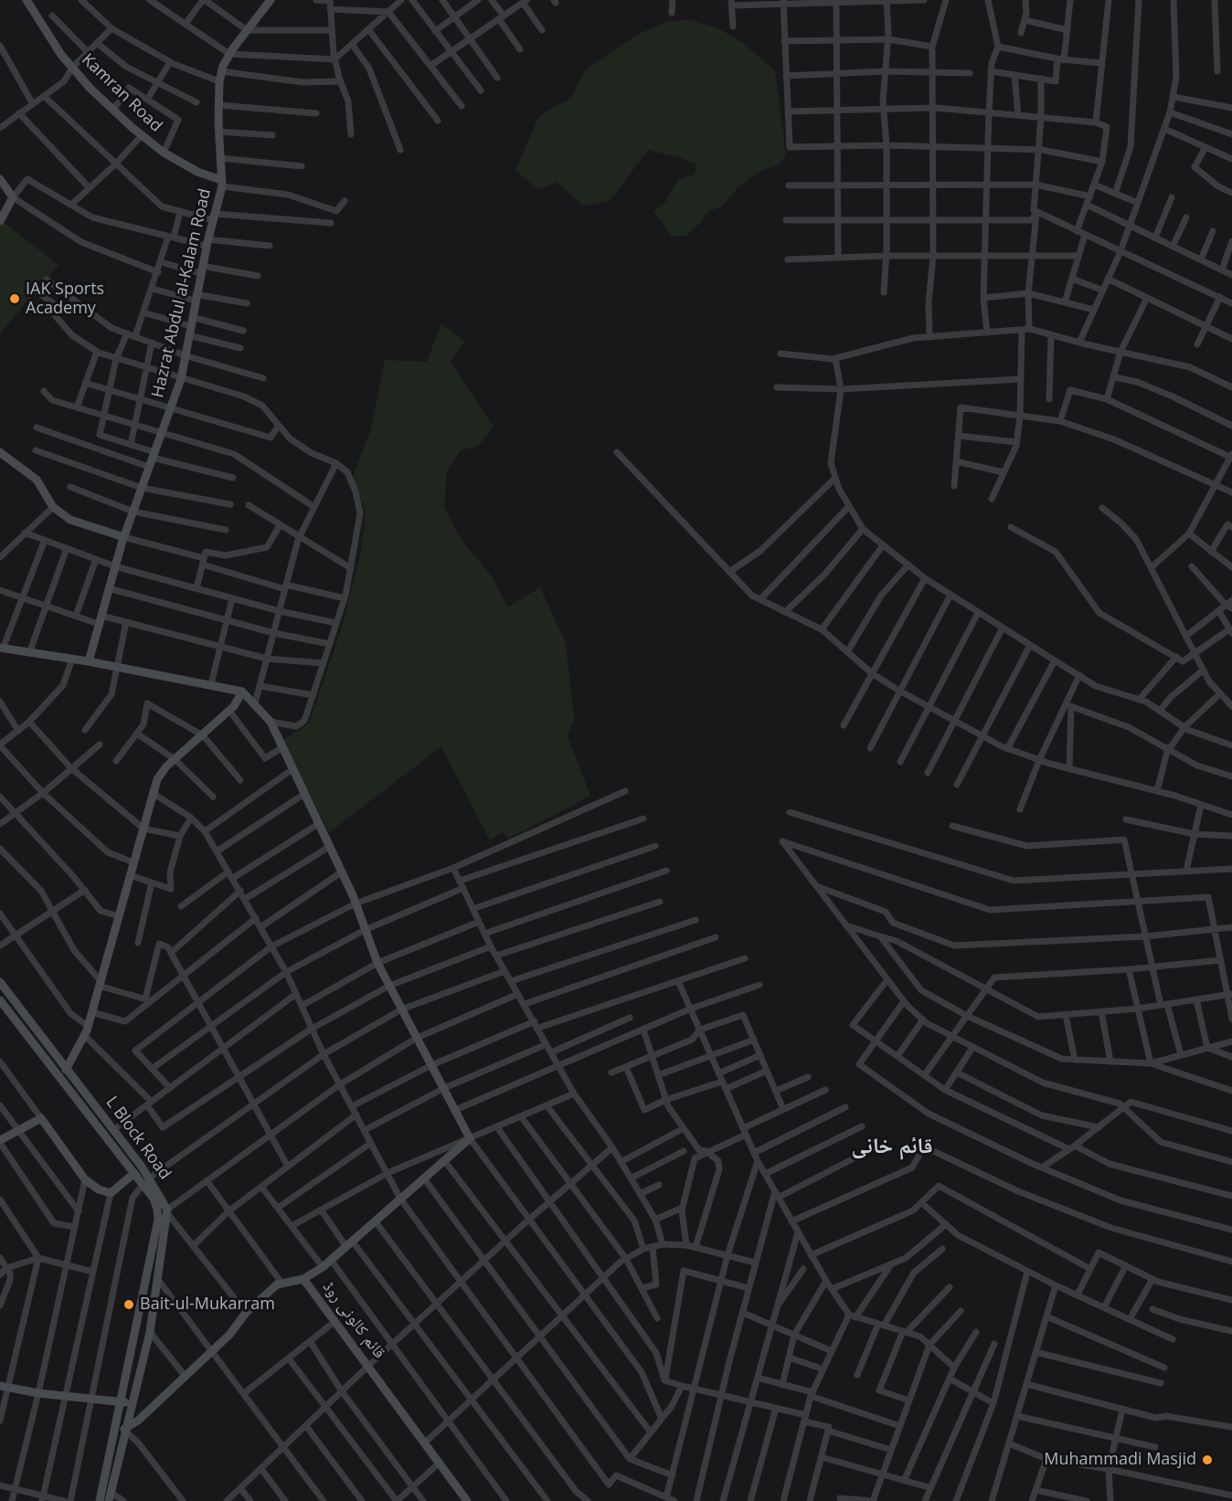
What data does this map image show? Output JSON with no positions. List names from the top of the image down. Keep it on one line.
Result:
{"streets":{"street":["Kamran Road","Hazrat Abdul al-Kalam Road","L Block Road","قائم کالونی روڈ"]},"crossings":[["Kamran Road","Hazrat Abdul al-Kalam Road"],["L Block Road","قائم کالونی روڈ"]],"districts":["قائم خانى"],"places":["IAK Sports Academy","Bait-ul-Mukarram","Muhammadi Masjid"]}
